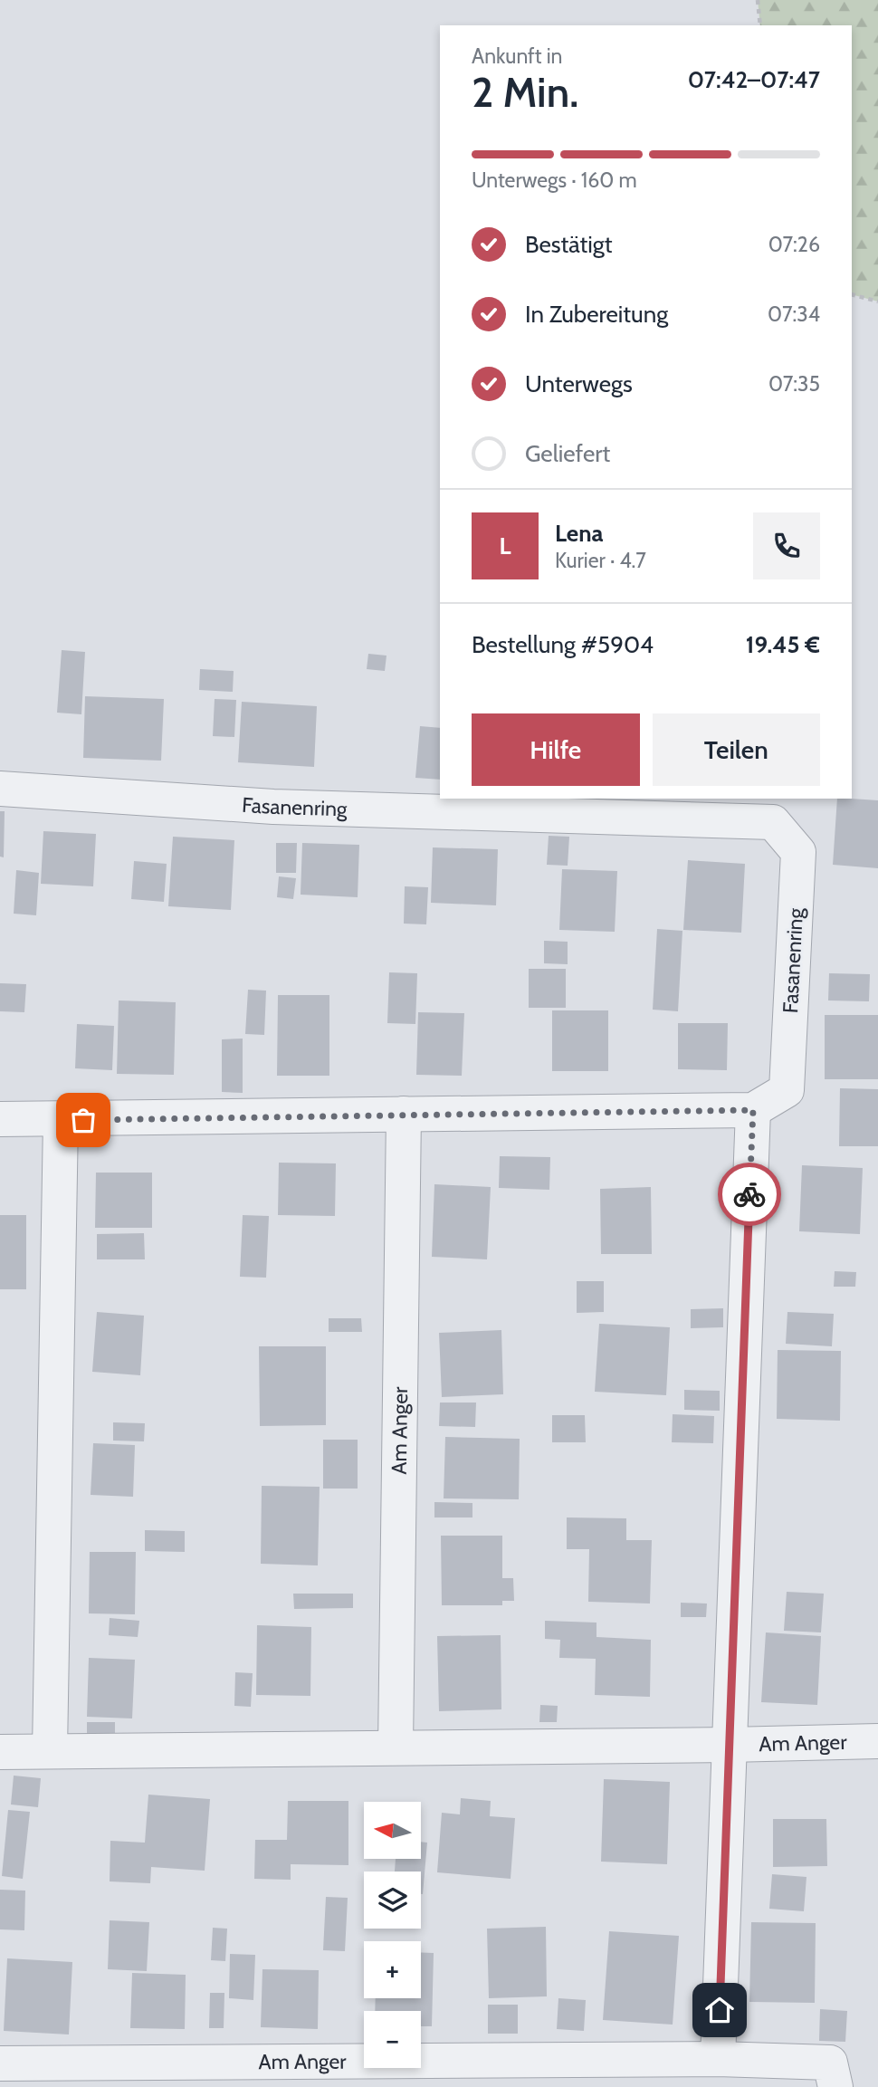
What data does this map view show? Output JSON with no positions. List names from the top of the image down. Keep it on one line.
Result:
{"streets":{"street":["Fasanenring","Am Anger"]},"crossings":[["Fasanenring","Am Anger"]],"north":"left","page":{"heading":["2 Min.","Ankunft in","07:42–07:47"],"panel":["Lena","Kurier · 4.7","Bestellung #5904","19.45 €"],"bar":"Unterwegs · 160 m","list":[["Bestätigt","07:26"],["In Zubereitung","07:34"],["Unterwegs","07:35"],"Geliefert"],"round":"L","buttons":["Hilfe","Teilen"],"map_buttons":["+","−"]}}
